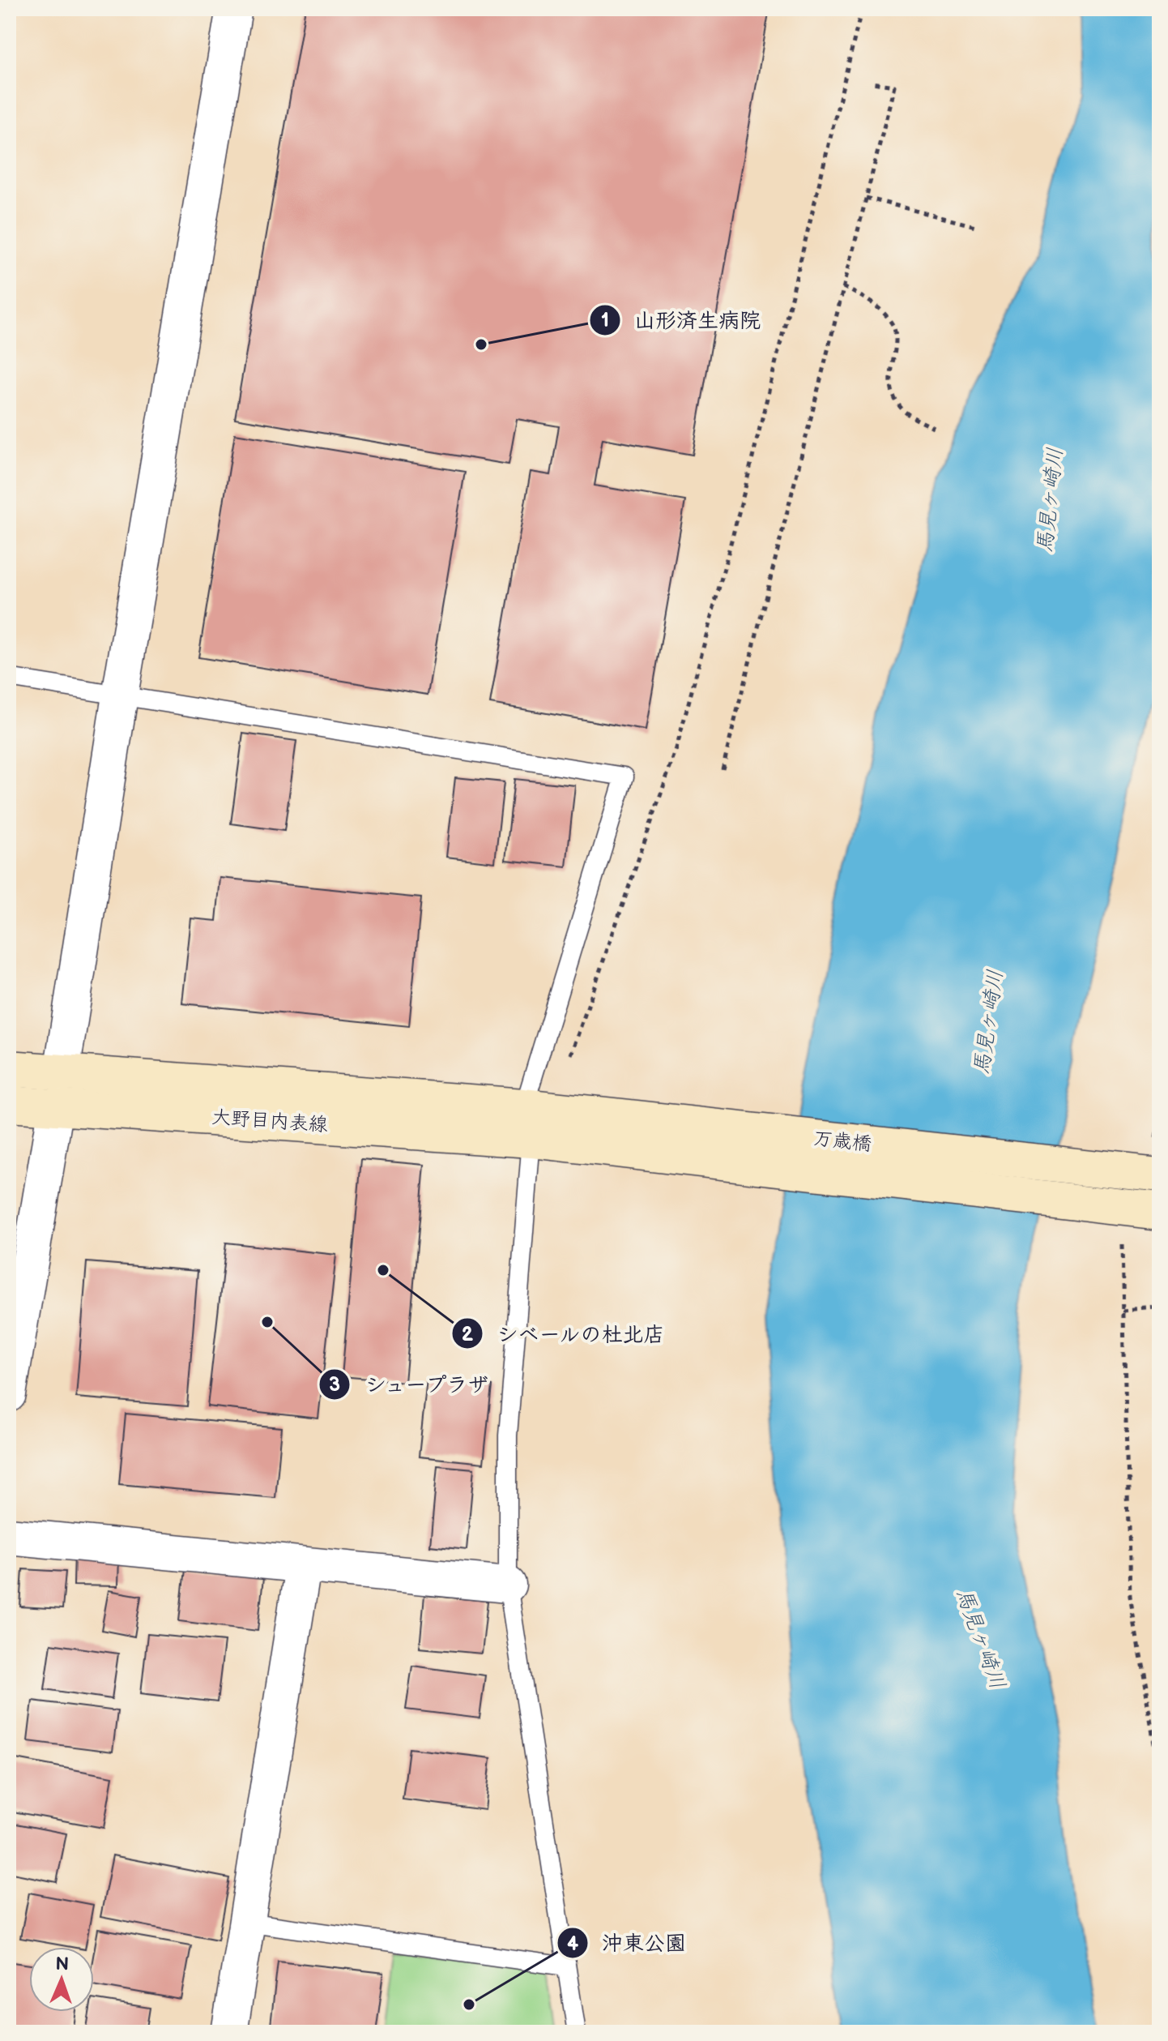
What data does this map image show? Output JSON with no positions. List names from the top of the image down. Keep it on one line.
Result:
{"streets":{"main road":["大野目内表線","万歳橋"]},"crossings":[["大野目内表線","万歳橋"]],"water":["馬見ヶ崎川"],"places":["山形済生病院","シベールの杜北店","シュープラザ","沖東公園"],"north":"top"}
